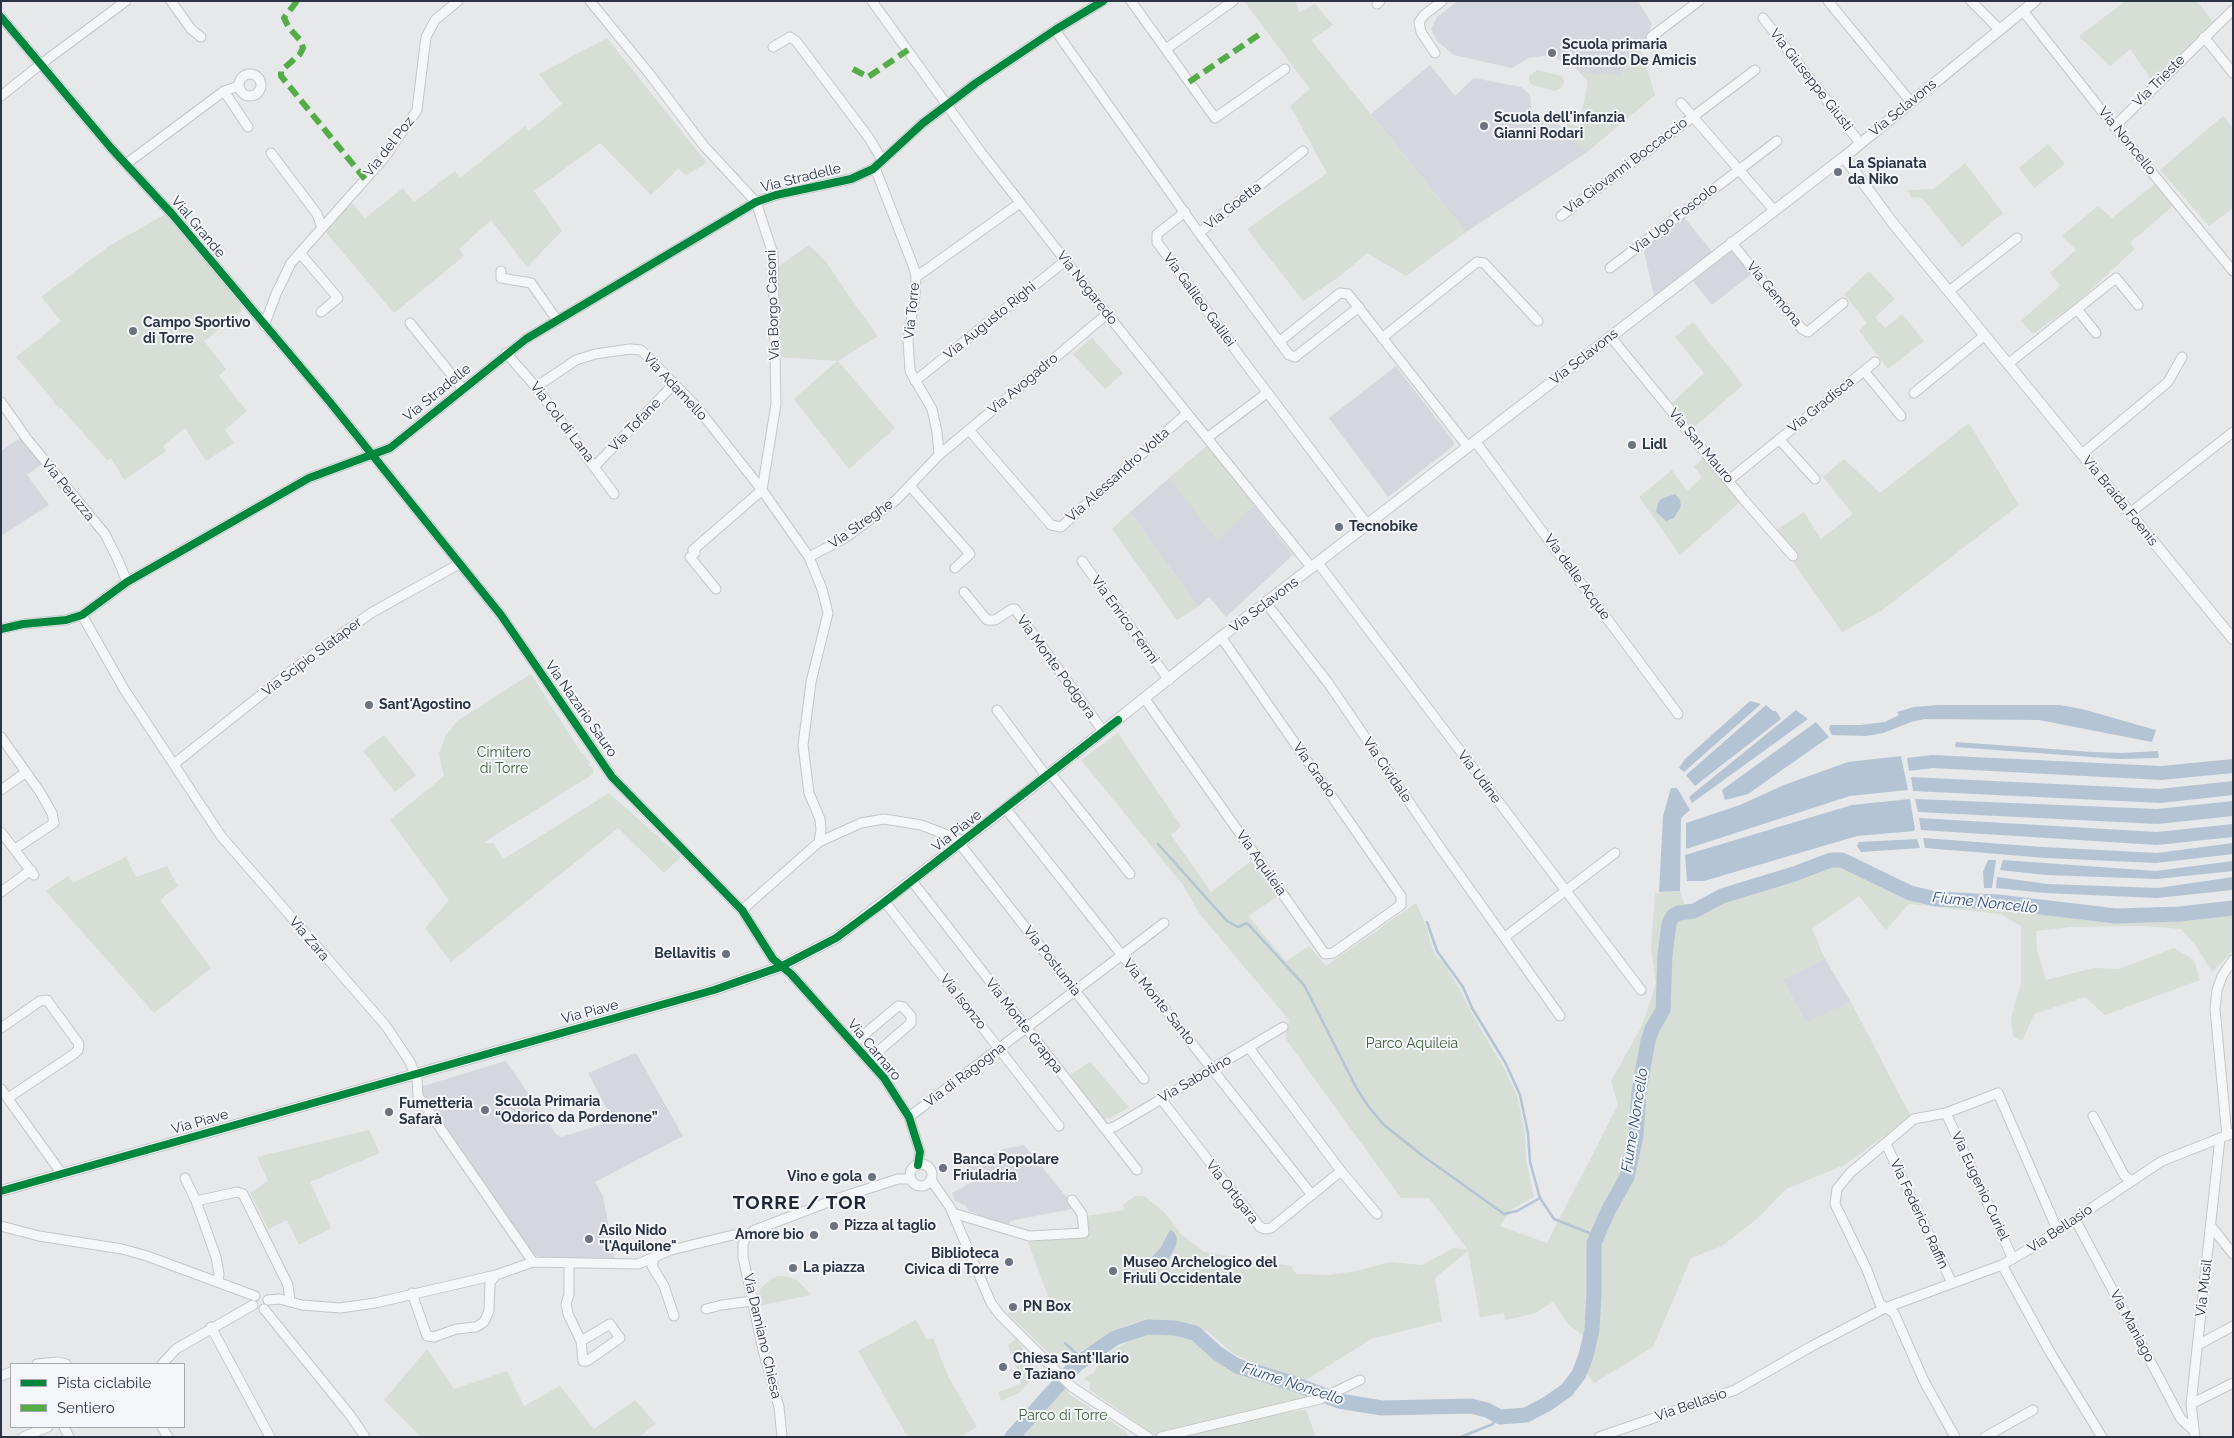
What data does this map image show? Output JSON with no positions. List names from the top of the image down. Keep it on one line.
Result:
{"streets":{"street":["Via Giuseppe Giusti","Via Trieste","Via Sclavons","Via Noncello","Via del Poz","Via Giovanni Boccaccio","Via Stradelle","Via Goetta","Via Ugo Foscolo","Vial Grande","Via Nogaredo","Via Gemona","Via Galileo Galilei","Via Borgo Casoni","Via Torre","Via Augusto Righi","Via Avogadro","Via Adamello","Via Gradisca","Via Col di Lana","Via Tofane","Via San Mauro","Via Alessandro Volta","Via Peruzza","Via Braida Foenis","Via Streghe","Via delle Acque","Via Enrico Fermi","Via Scipio Slataper","Via Monte Podgora","Via Nazario Sauro","Via Grado","Via Cividale","Via Udine","Via Piave","Via Aquileia","Via Zara","Via Postumia","Via Isonzo","Via Monte Santo","Via Monte Grappa","Via Carnaro","Via di Ragogna","Via Sabotino","Via Eugenio Curiel","Via Ortigara","Via Federico Raffin","Via Bellasio","Via Musil","Via Maniago","Via Damiano Chiesa"]},"crossings":[["Via Giuseppe Giusti","Via Sclavons"],["Via Trieste","Via Noncello"],["Via Sclavons","Via Noncello"],["Via Sclavons","Via Giovanni Boccaccio"],["Via Sclavons","Via Nogaredo"],["Via Sclavons","Via Gemona"],["Via Sclavons","Via Galileo Galilei"],["Via Sclavons","Via San Mauro"],["Via Sclavons","Via Braida Foenis"],["Via Sclavons","Via delle Acque"],["Via Sclavons","Via Enrico Fermi"],["Via Sclavons","Via Grado"],["Via Sclavons","Via Cividale"],["Via Sclavons","Via Udine"],["Via Sclavons","Via Piave"],["Via Sclavons","Via Aquileia"],["Via del Poz","Vial Grande"],["Via Giovanni Boccaccio","Via Ugo Foscolo"],["Via Stradelle","Vial Grande"],["Via Stradelle","Via Nogaredo"],["Via Stradelle","Via Borgo Casoni"],["Via Stradelle","Via Torre"],["Via Stradelle","Via Col di Lana"],["Via Stradelle","Via Peruzza"],["Via Stradelle","Via Nazario Sauro"],["Via Stradelle","Via Zara"],["Vial Grande","Via Nazario Sauro"],["Via Nogaredo","Via Augusto Righi"],["Via Nogaredo","Via Avogadro"],["Via Nogaredo","Via Alessandro Volta"],["Via Nogaredo","Via Udine"],["Via Borgo Casoni","Via Adamello"],["Via Torre","Via Augusto Righi"],["Via Torre","Via Avogadro"],["Via Torre","Via Streghe"],["Via Avogadro","Via Alessandro Volta"],["Via Avogadro","Via Streghe"],["Via Adamello","Via Col di Lana"],["Via Adamello","Via Tofane"],["Via Gradisca","Via San Mauro"],["Via Col di Lana","Via Tofane"],["Via Scipio Slataper","Via Nazario Sauro"],["Via Scipio Slataper","Via Zara"],["Via Monte Podgora","Via Piave"],["Via Nazario Sauro","Via Piave"],["Via Nazario Sauro","Via Carnaro"],["Via Grado","Via Aquileia"],["Via Piave","Via Zara"],["Via Piave","Via Postumia"],["Via Piave","Via Isonzo"],["Via Piave","Via Monte Santo"],["Via Piave","Via Monte Grappa"],["Via Piave","Via Carnaro"],["Via Postumia","Via di Ragogna"],["Via Isonzo","Via di Ragogna"],["Via Monte Santo","Via di Ragogna"],["Via Monte Santo","Via Sabotino"],["Via Monte Santo","Via Ortigara"],["Via Monte Grappa","Via di Ragogna"],["Via Monte Grappa","Via Sabotino"],["Via Carnaro","Via di Ragogna"],["Via Sabotino","Via Ortigara"],["Via Eugenio Curiel","Via Bellasio"],["Via Federico Raffin","Via Bellasio"],["Via Bellasio","Via Musil"],["Via Bellasio","Via Maniago"],["Via Musil","Via Maniago"]],"districts":["TORRE / TOR"],"water":["Fiume Noncello"],"parks":["Cimitero di Torre","Parco Aquileia","Parco di Torre"],"places":["Scuola primaria Edmondo De Amicis","Scuola dell'infanzia Gianni Rodari","La Spianata da Niko","Campo Sportivo di Torre","Lidl","Tecnobike","Sant'Agostino","Bellavitis","Scuola Primaria “Odorico da Pordenone”","Fumetteria Safarà","Banca Popolare Friuladria","Vino e gola","Pizza al taglio","Amore bio","Asilo Nido \"l'Aquilone\"","Biblioteca Civica di Torre","La piazza","Museo Archelogico del Friuli Occidentale","PN Box","Chiesa Sant'Ilario e Taziano"],"legend":["Pista ciclabile","Sentiero"]}
